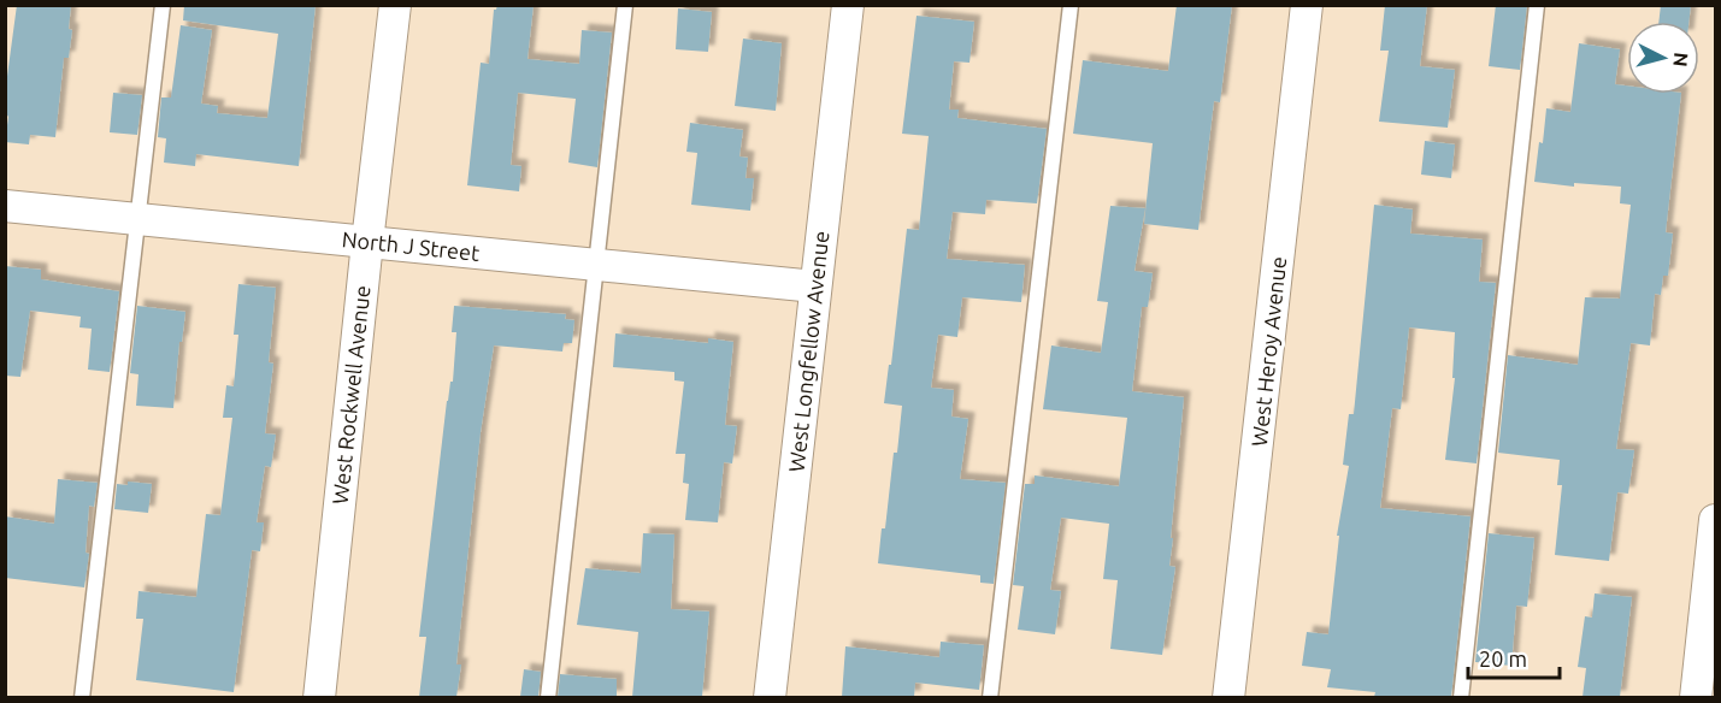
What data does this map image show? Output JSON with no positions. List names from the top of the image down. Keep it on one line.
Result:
{"streets":{"street":["North J Street","West Longfellow Avenue","West Heroy Avenue","West Rockwell Avenue"]},"crossings":[["North J Street","West Longfellow Avenue"],["North J Street","West Rockwell Avenue"]],"scale_bar":"20 m","north":"right"}
